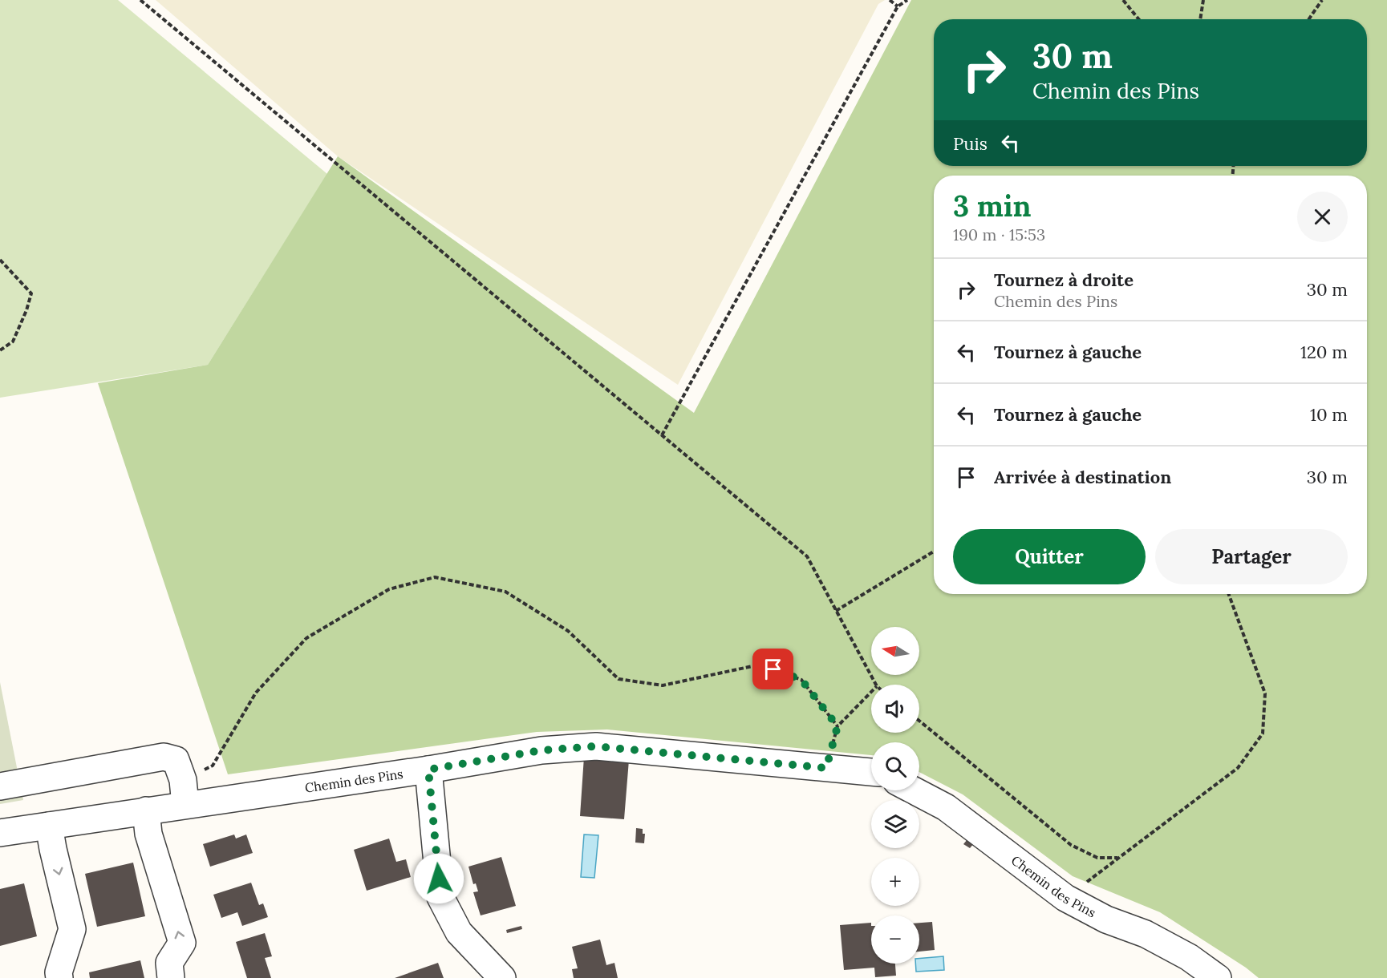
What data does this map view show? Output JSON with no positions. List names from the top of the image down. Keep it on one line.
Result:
{"streets":{"street":["Chemin des Pins"]},"north":"left","page":{"turn":["30 m","Chemin des Pins"],"then":"Puis","heading":["3 min","190 m · 15:53"],"list":[{"name":"Tournez à droite","note":"Chemin des Pins","value":"30 m"},{"name":"Tournez à gauche","value":"120 m"},{"name":"Tournez à gauche","value":"10 m"},{"name":"Arrivée à destination","value":"30 m"}],"buttons":["Quitter","Partager"],"map_buttons":["+","−"]}}
